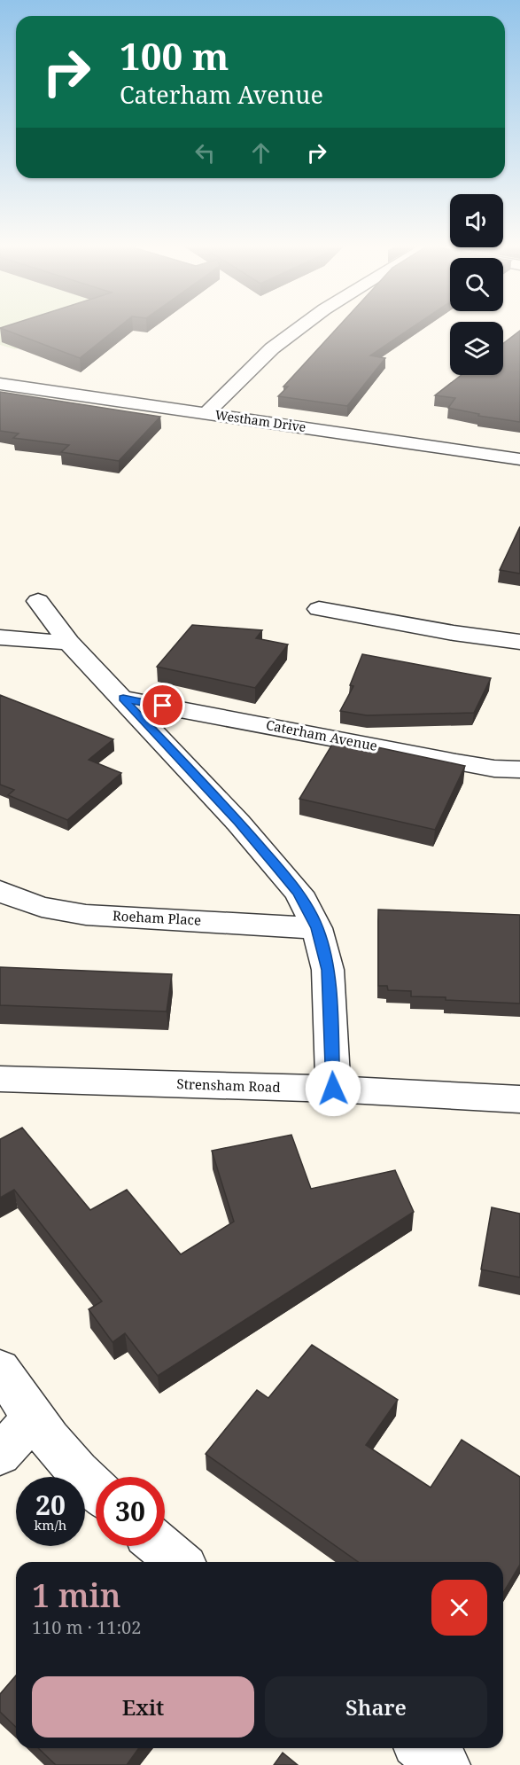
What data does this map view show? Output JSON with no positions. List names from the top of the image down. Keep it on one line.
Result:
{"streets":{"street":["Westham Drive","Caterham Avenue","Roeham Place","Strensham Road"]},"page":{"turn":["100 m","Caterham Avenue"],"speed":"20 km/h","limit":"30","heading":["1 min","110 m · 11:02"],"buttons":["Exit","Share"]}}
